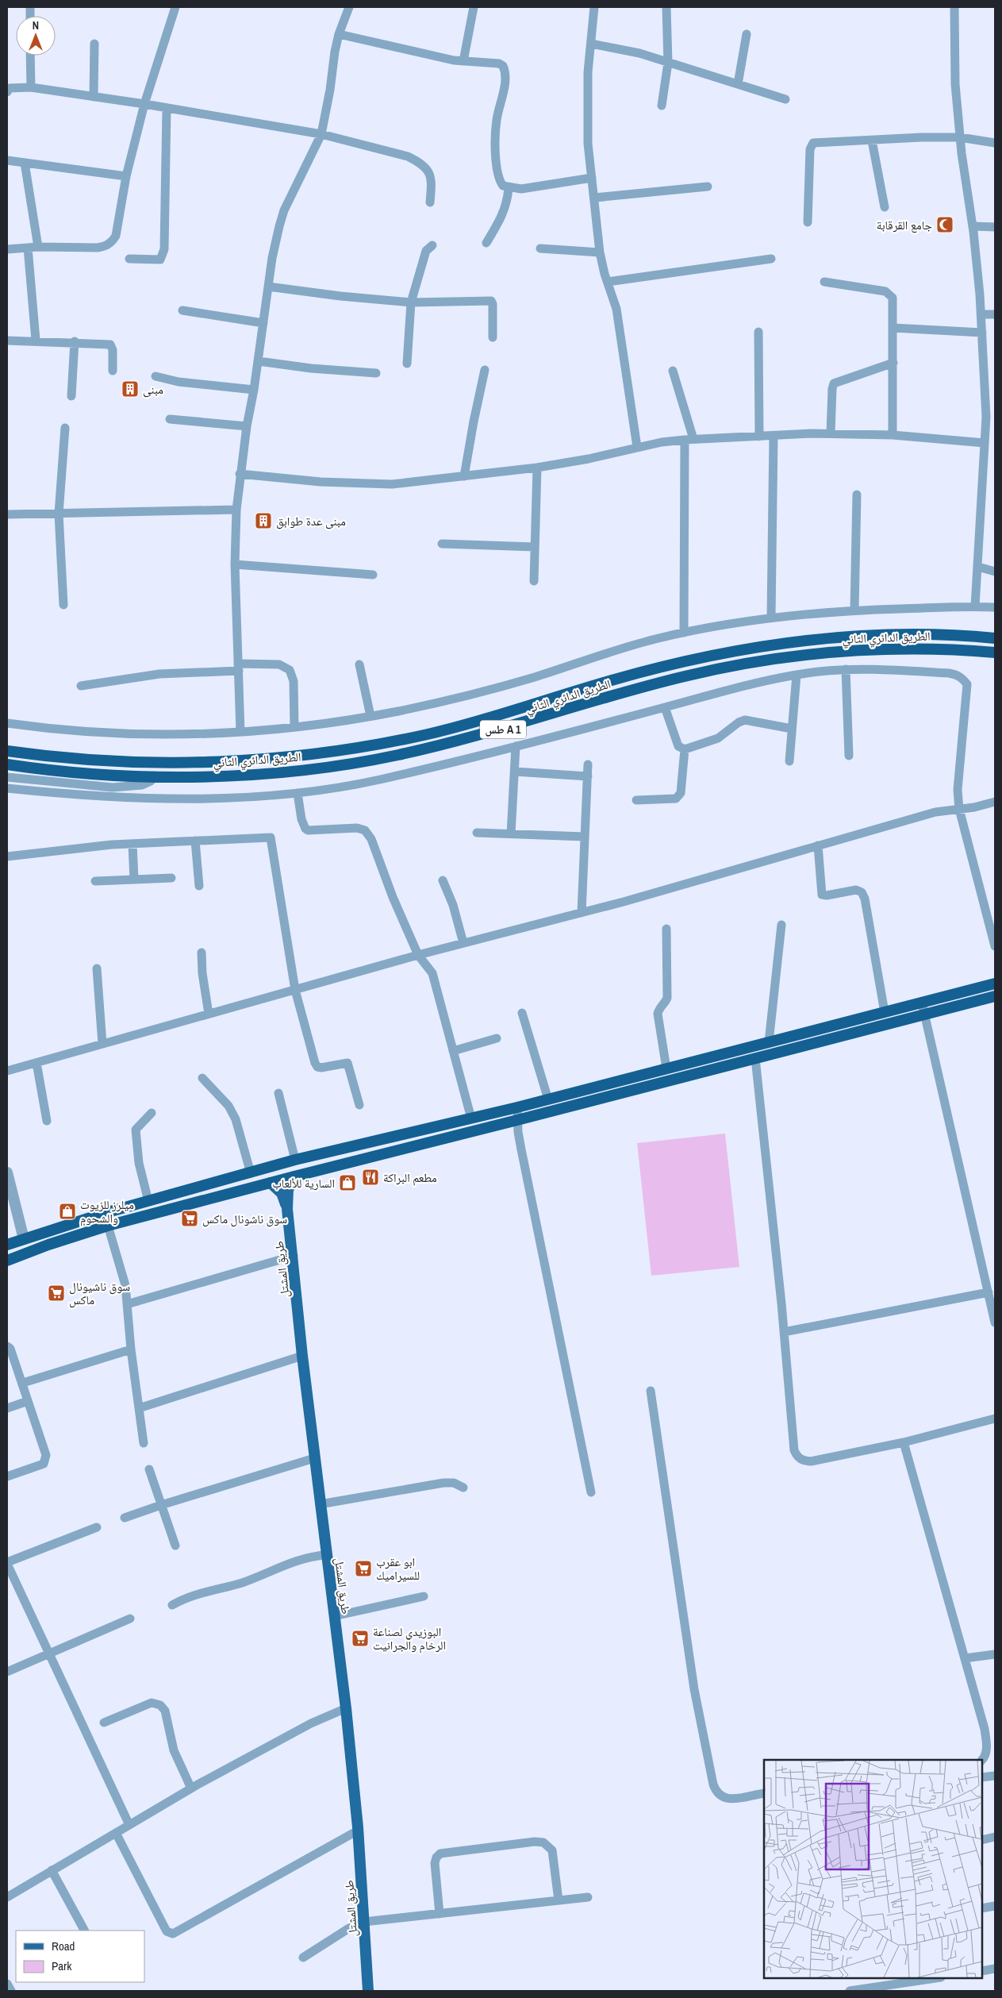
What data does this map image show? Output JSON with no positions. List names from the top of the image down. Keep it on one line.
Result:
{"streets":{"highway":["الطريق الدائري الثاني","طس A 1"],"main road":["طريق المشتل"]},"places":{"mosque":["جامع القرقابة"],"building":["مبنى","مبنى عدة طوابق"],"restaurant":["مطعم البراكة"],"shop":["السارية للألعاب","ميلرز للزيوت والشحوم"],"supermarket":["سوق ناشونال ماكس","سوق ناشيونال ماكس","ابو عقرب للسيراميك","البوزيدي لصناعة الرخام والجرانيت"]},"legend":["Road","Park"],"north":"top"}
